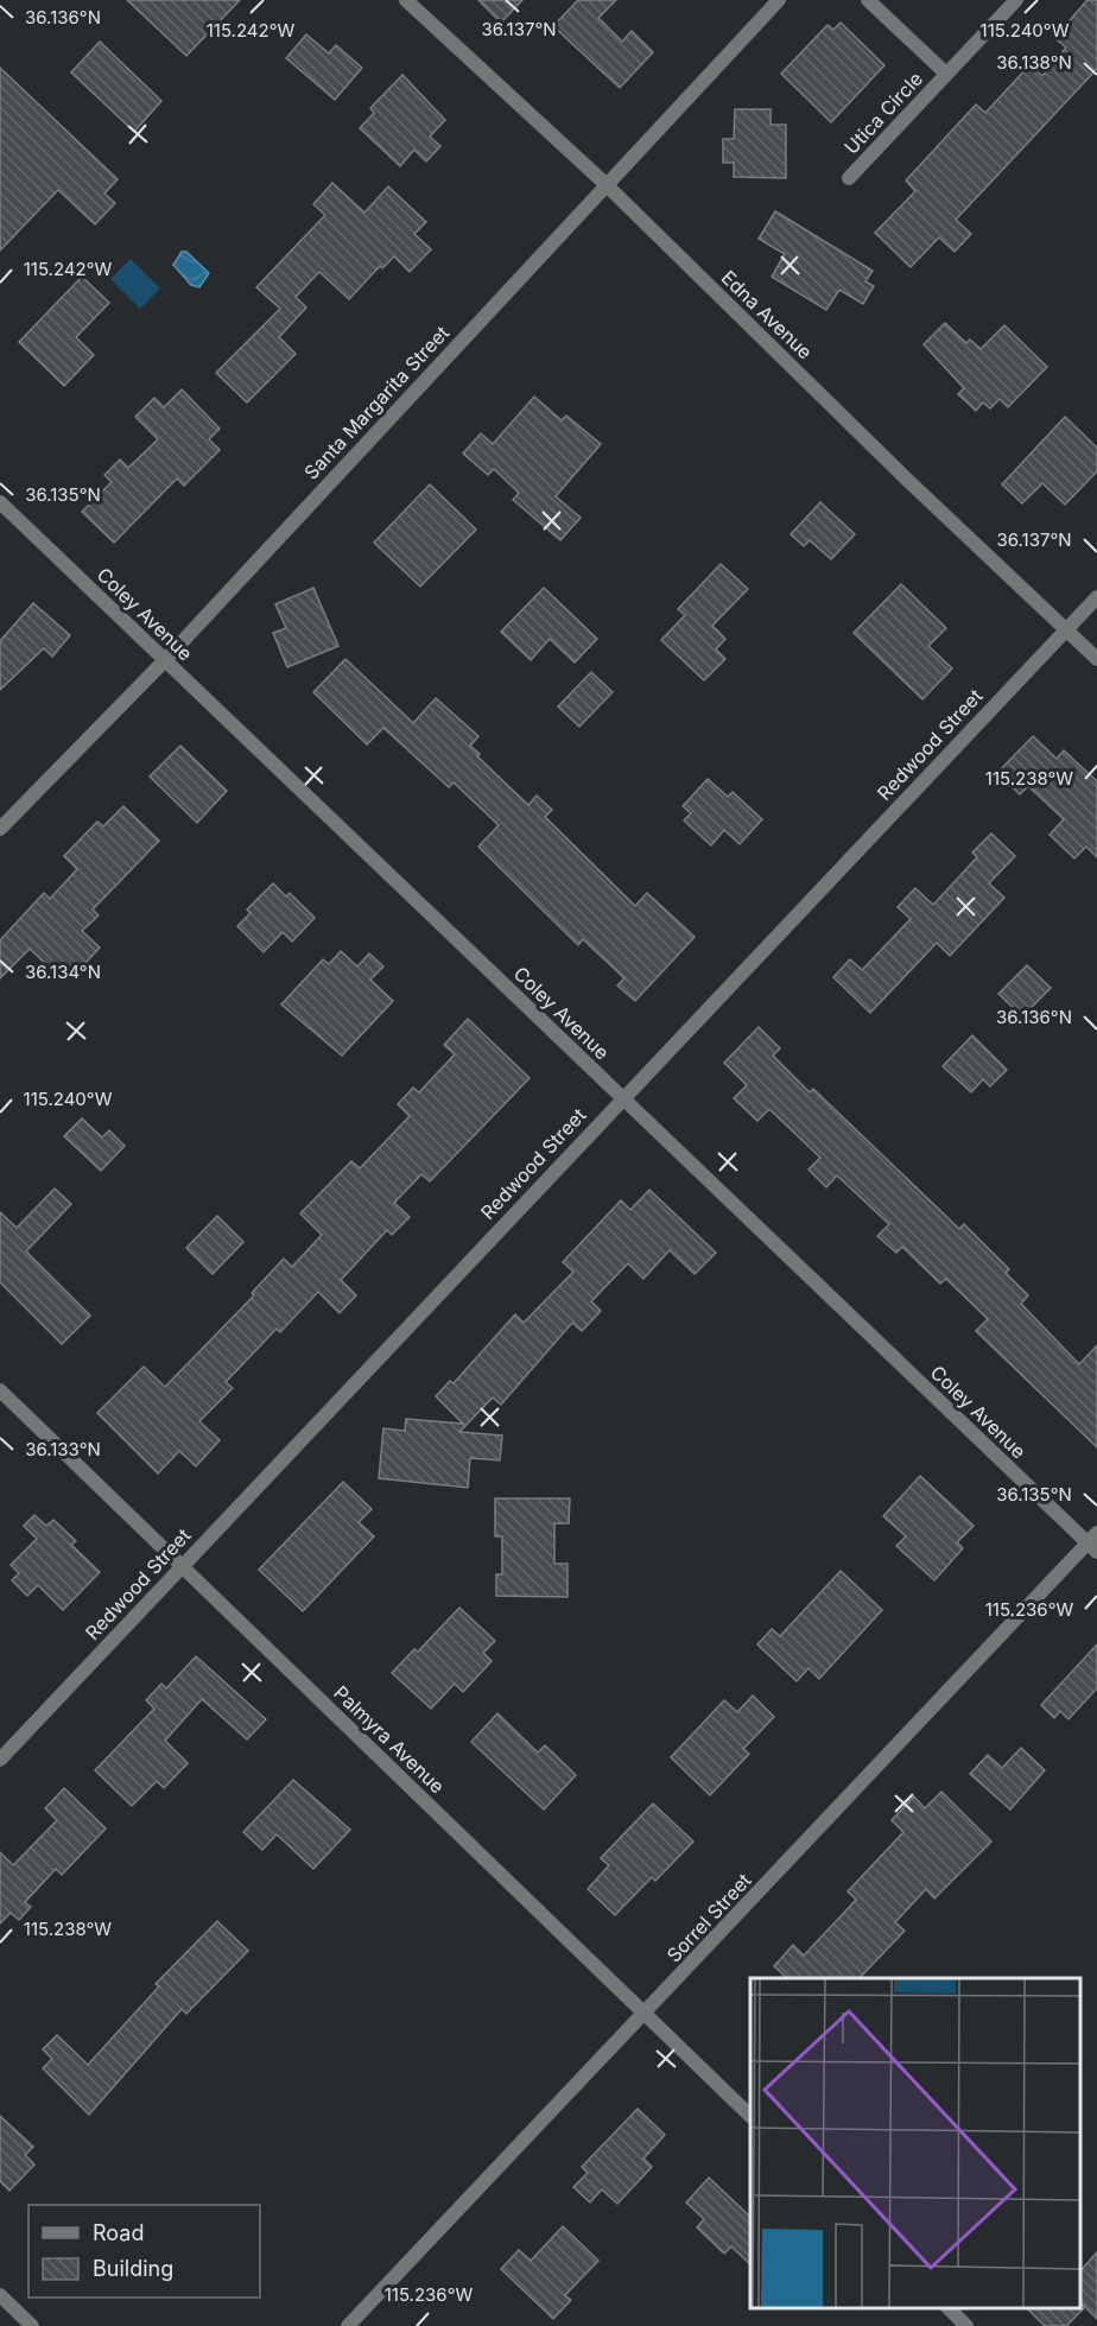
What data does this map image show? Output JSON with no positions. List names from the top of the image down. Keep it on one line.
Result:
{"streets":{"street":["Utica Circle","Edna Avenue","Santa Margarita Street","Coley Avenue","Redwood Street","Palmyra Avenue","Sorrel Street"]},"crossings":[["Edna Avenue","Santa Margarita Street"],["Edna Avenue","Redwood Street"],["Santa Margarita Street","Coley Avenue"],["Coley Avenue","Redwood Street"],["Coley Avenue","Sorrel Street"],["Redwood Street","Palmyra Avenue"],["Palmyra Avenue","Sorrel Street"]],"legend":["Road","Building"],"coordinates":["36.136°N","36.137°N","115.242°W","115.240°W","36.138°N","36.135°N","115.238°W","36.134°N","36.133°N","115.236°W"]}
